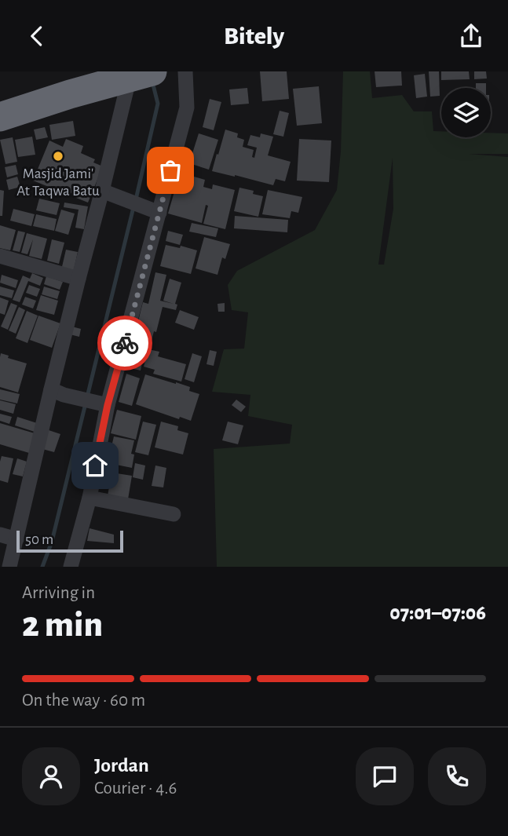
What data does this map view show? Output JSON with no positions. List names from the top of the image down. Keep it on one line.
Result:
{"places":["Masjid Jami' At Taqwa Batu"],"scale_bar":"50 m","page":{"header":"Bitely","scale":"50 m","heading":["2 min","Arriving in","07:01–07:06"],"panel":["Jordan","Courier · 4.6"],"bar":"On the way · 60 m"}}
